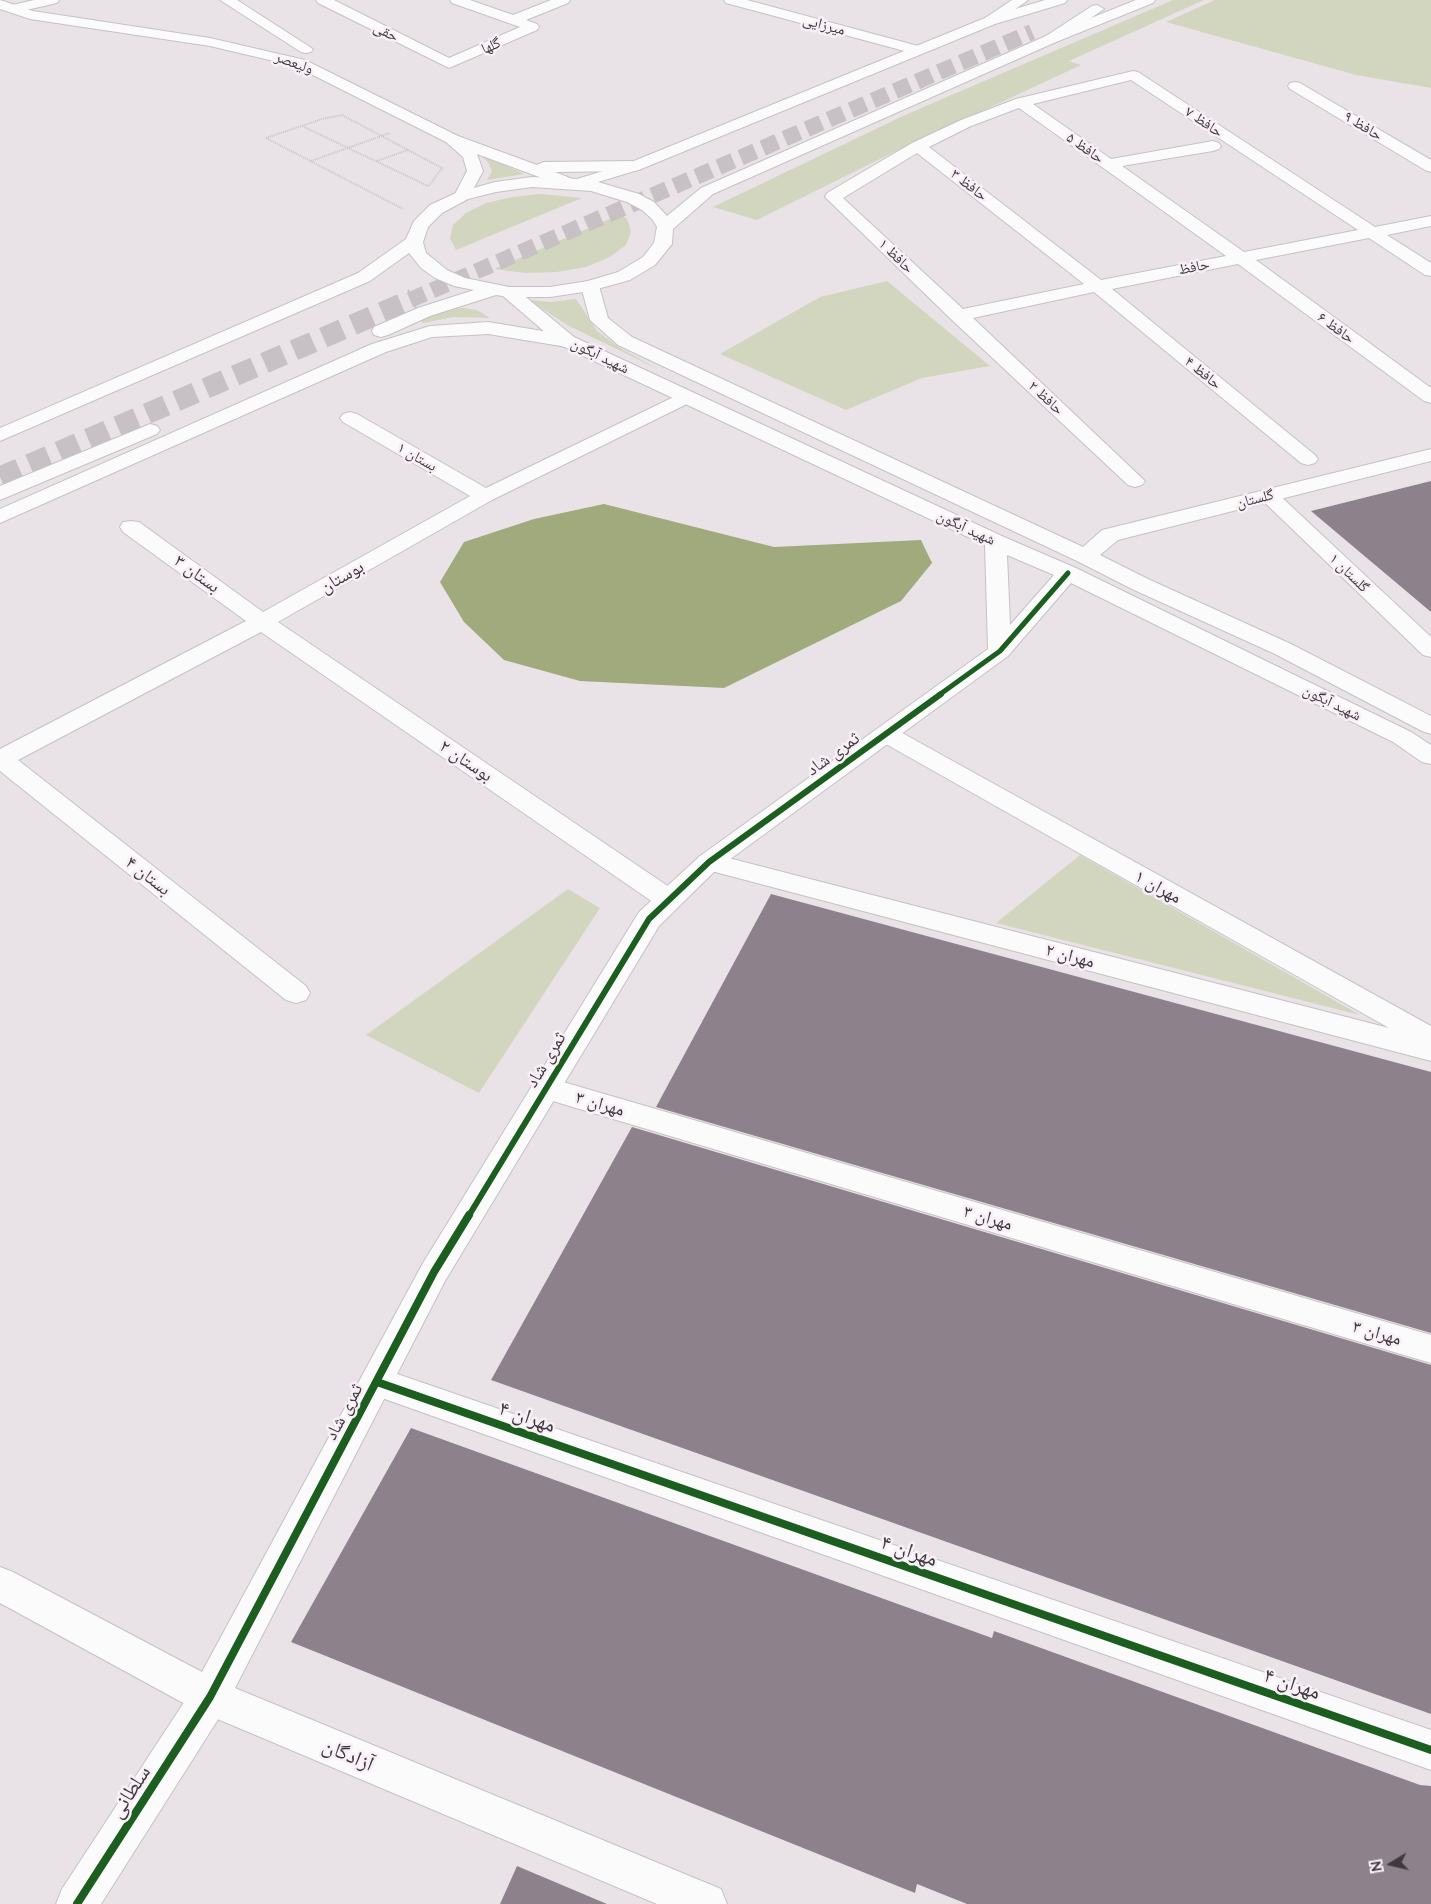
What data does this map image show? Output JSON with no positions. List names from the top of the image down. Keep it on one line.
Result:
{"streets":{"main road":["میرزایی","حقی","گلها","ولیعصر","حافظ ۷","حافظ ۹","حافظ ۵","حافظ ۳","حافظ ۱","حافظ","حافظ ۶","شهید آبگون","حافظ ۴","حافظ ۲","بستان ۱","گلستان","گلستان ۱","بستان ۳","بوستان","ثمری شاد","بوستان ۲","بستان ۴","۱ مهران","مهران ۲","مهران ۳","مهران ۴","آزادگان","سلطانی"]},"crossings":[["حقی","گلها"],["حافظ ۷","حافظ ۵"],["حافظ ۷","حافظ"],["حافظ ۵","حافظ"],["حافظ ۵","حافظ ۶"],["حافظ ۳","حافظ ۱"],["حافظ ۳","حافظ"],["حافظ ۳","حافظ ۴"],["حافظ ۱","حافظ"],["حافظ ۱","حافظ ۲"],["حافظ","حافظ ۶"],["حافظ","حافظ ۴"],["حافظ","حافظ ۲"],["شهید آبگون","گلستان"],["شهید آبگون","بوستان"],["شهید آبگون","ثمری شاد"],["بستان ۱","بوستان"],["گلستان","گلستان ۱"],["گلستان","ثمری شاد"],["بستان ۳","بوستان"],["بستان ۳","بوستان ۲"],["بوستان","بوستان ۲"],["بوستان","بستان ۴"],["ثمری شاد","بوستان ۲"],["ثمری شاد","۱ مهران"],["ثمری شاد","مهران ۲"],["ثمری شاد","مهران ۳"],["ثمری شاد","مهران ۴"],["ثمری شاد","آزادگان"],["ثمری شاد","سلطانی"],["آزادگان","سلطانی"]],"north":"left"}
